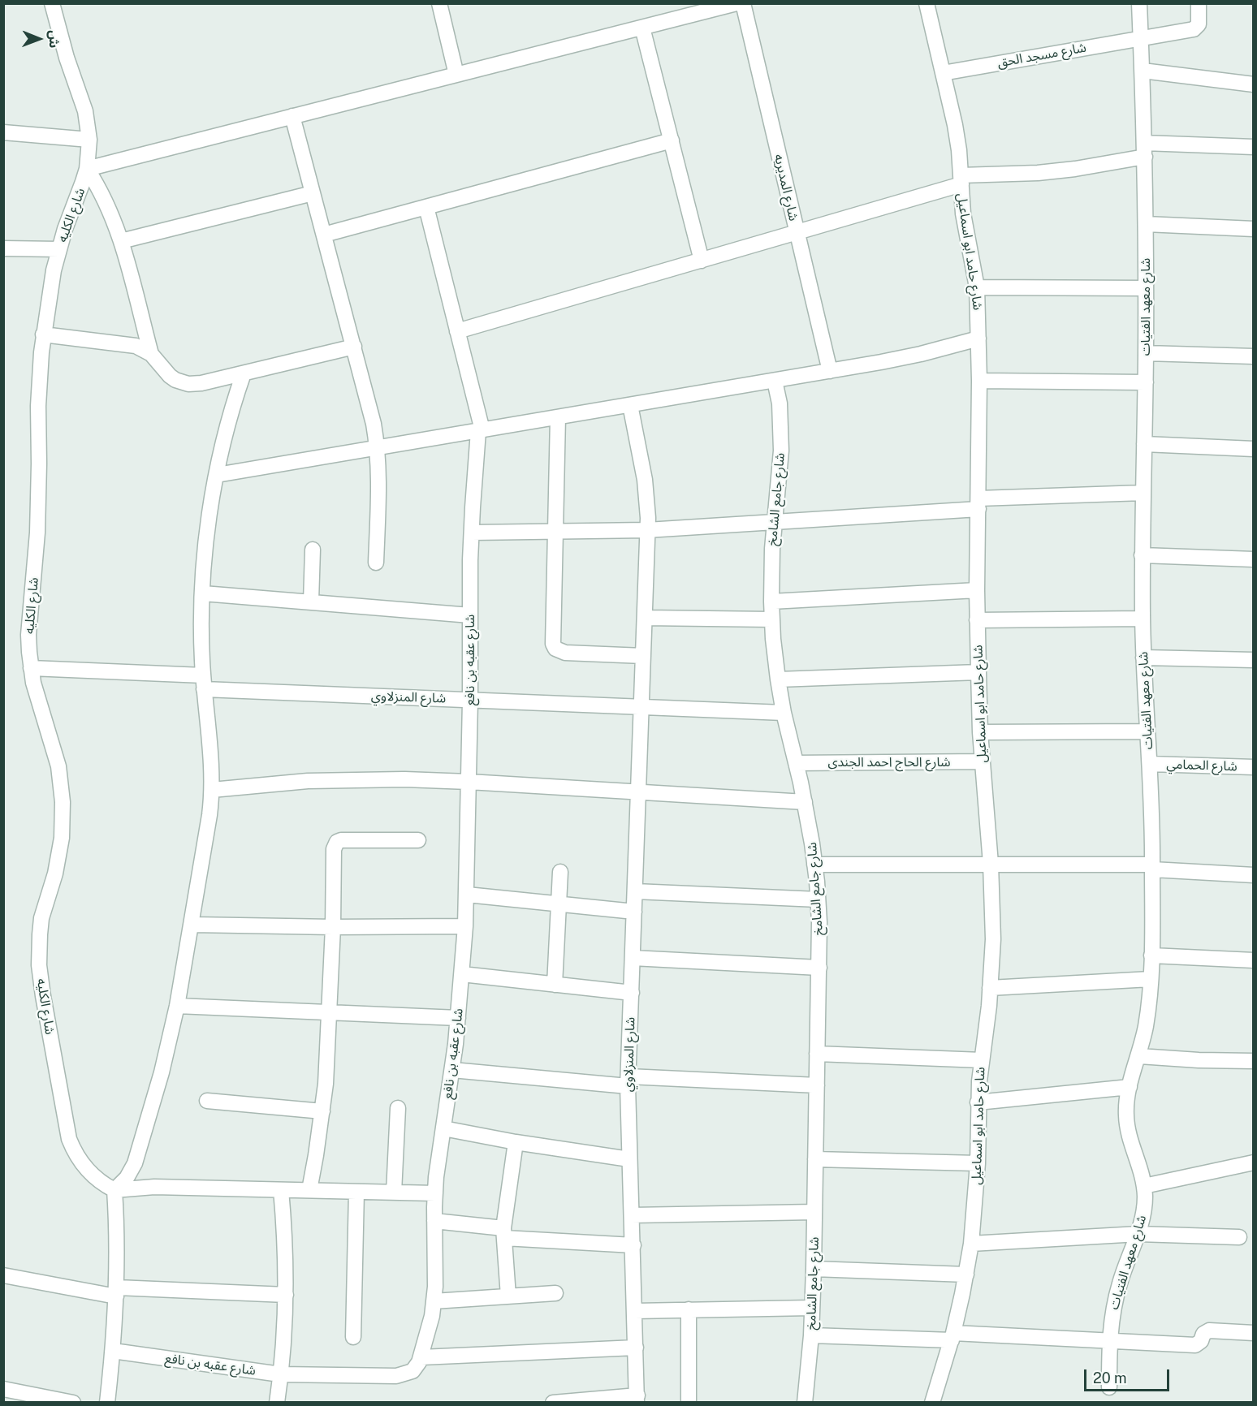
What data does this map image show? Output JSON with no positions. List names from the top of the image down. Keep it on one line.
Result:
{"streets":{"street":["شارع مسجد الحق","شارع المديريه","شارع الكليه","شارع حامد ابو اسماعيل","شارع معهد الفتيات","شارع جامع الشامخ","شارع عقبه بن نافع","شارع المنزلاوي","شارع الحاج احمد الجندى","شارع الحمامي"]},"crossings":[["شارع مسجد الحق","شارع حامد ابو اسماعيل"],["شارع مسجد الحق","شارع معهد الفتيات"],["شارع الكليه","شارع المنزلاوي"],["شارع حامد ابو اسماعيل","شارع الحاج احمد الجندى"],["شارع معهد الفتيات","شارع الحمامي"],["شارع جامع الشامخ","شارع المنزلاوي"],["شارع جامع الشامخ","شارع الحاج احمد الجندى"],["شارع عقبه بن نافع","شارع المنزلاوي"]],"scale_bar":"20 m","north":"right"}
